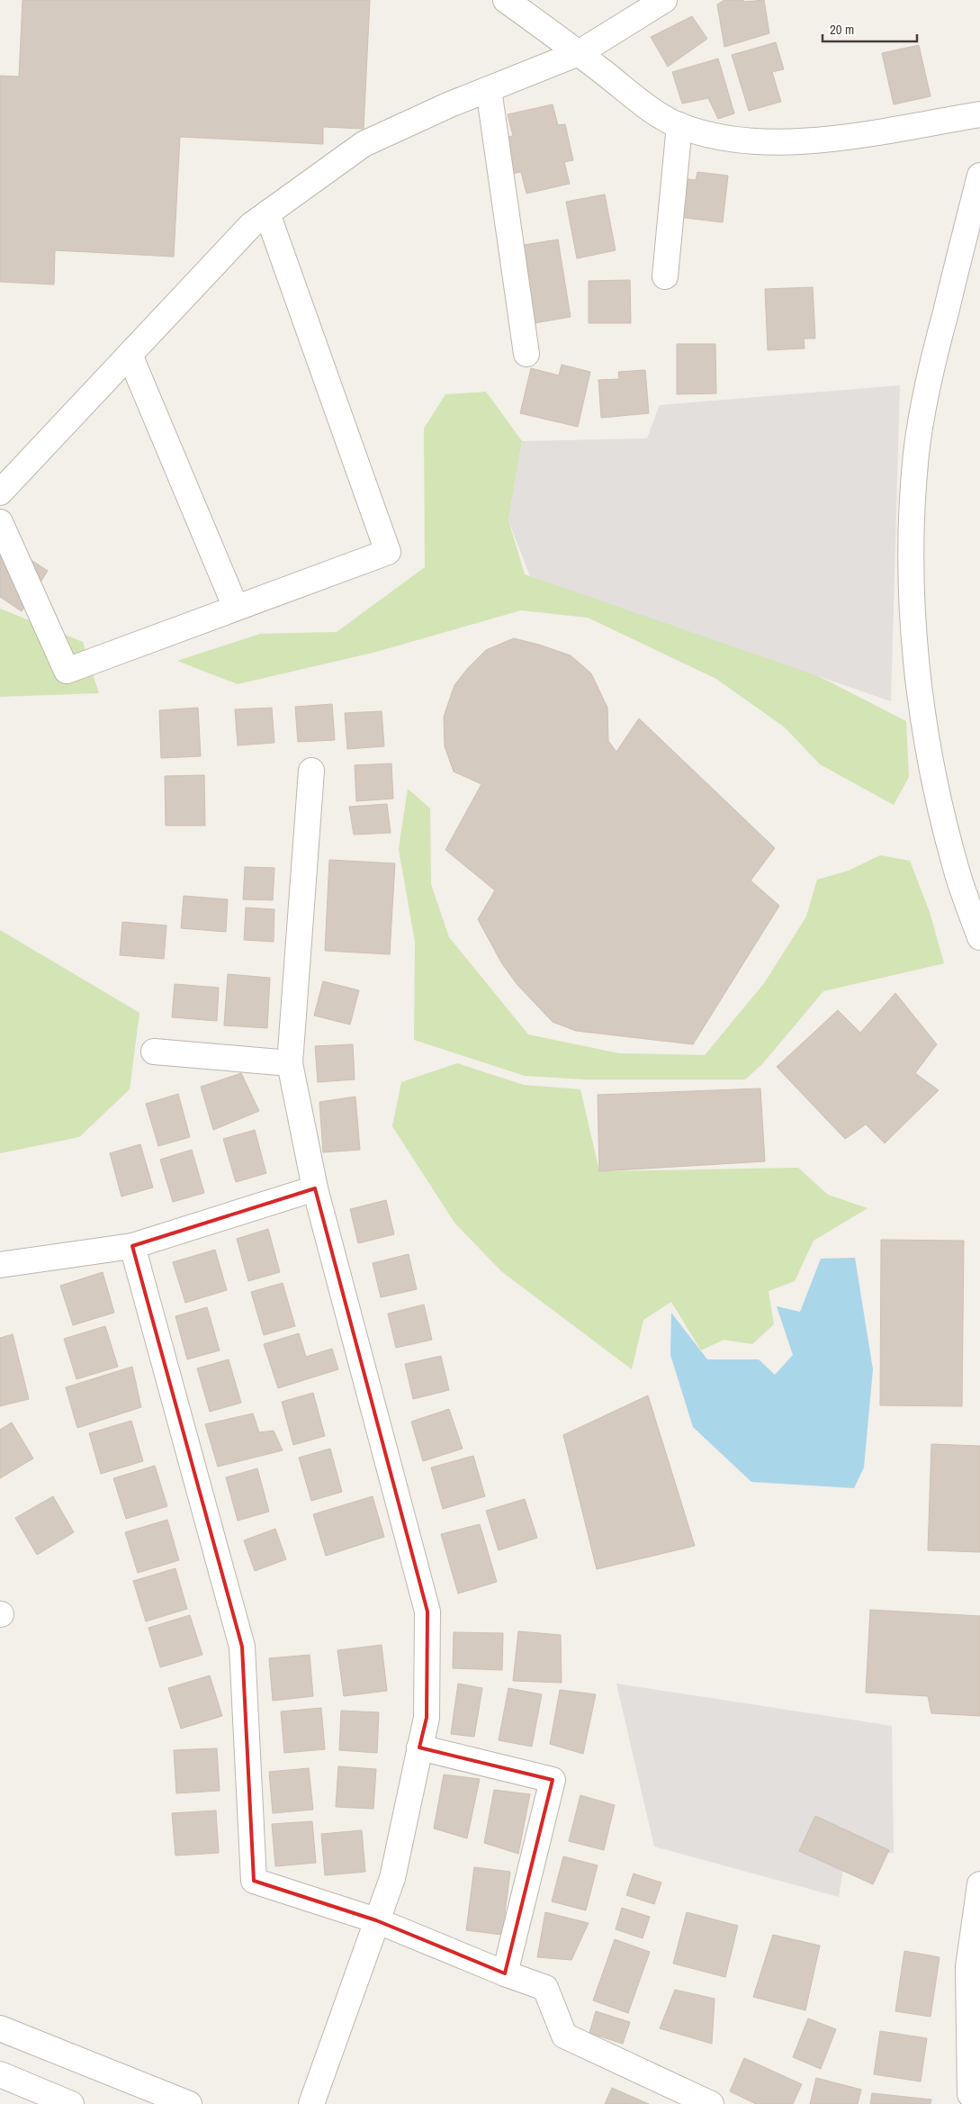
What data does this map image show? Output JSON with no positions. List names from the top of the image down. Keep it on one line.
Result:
{"scale_bar":"20 m"}
